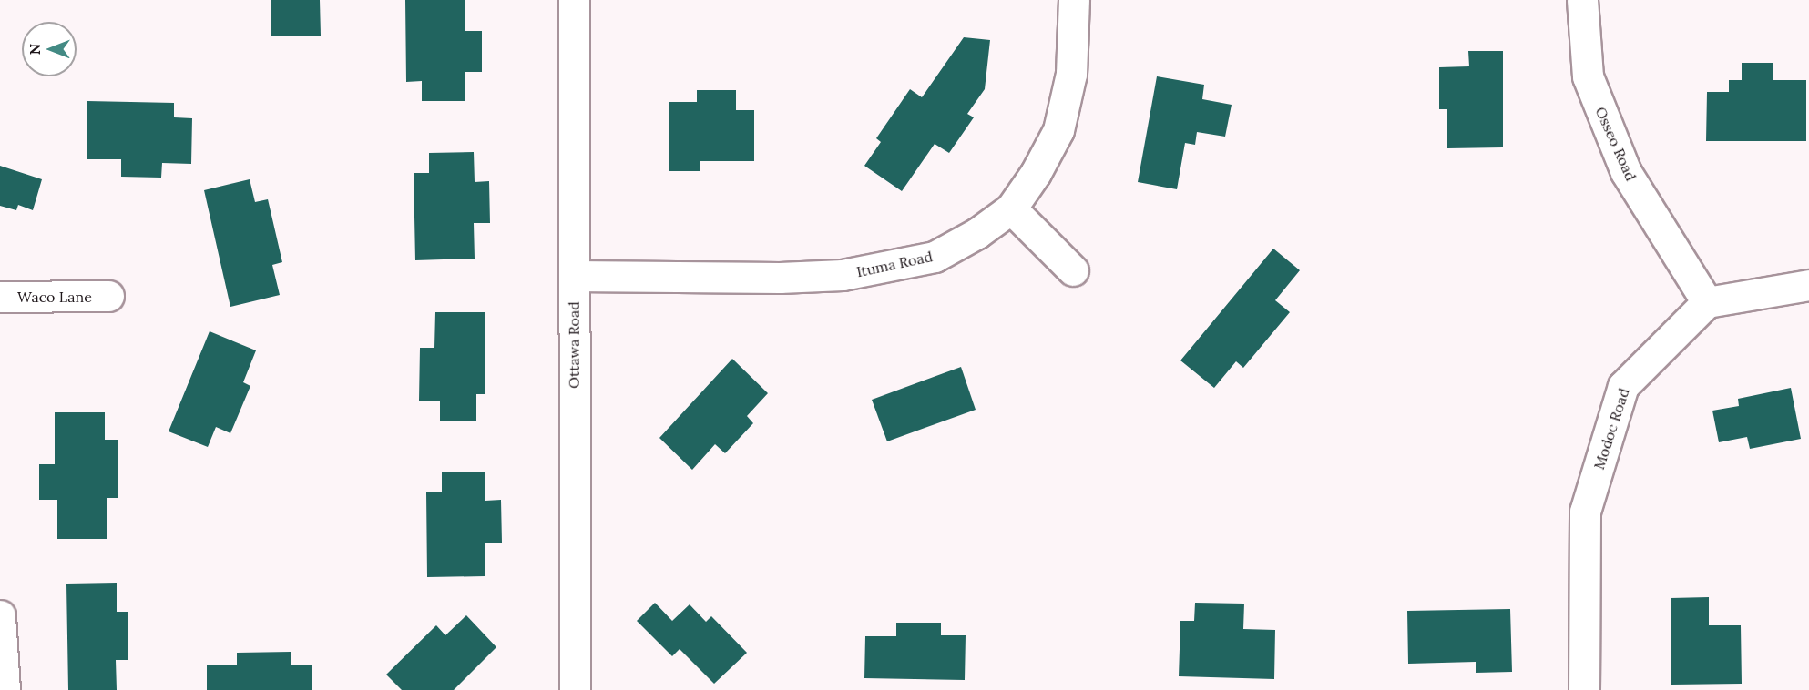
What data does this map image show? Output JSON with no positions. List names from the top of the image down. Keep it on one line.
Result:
{"streets":{"street":["Osseo Road","Ituma Road","Waco Lane","Ottawa Road","Modoc Road"]},"crossings":[["Osseo Road","Modoc Road"],["Ituma Road","Ottawa Road"]],"north":"left"}
